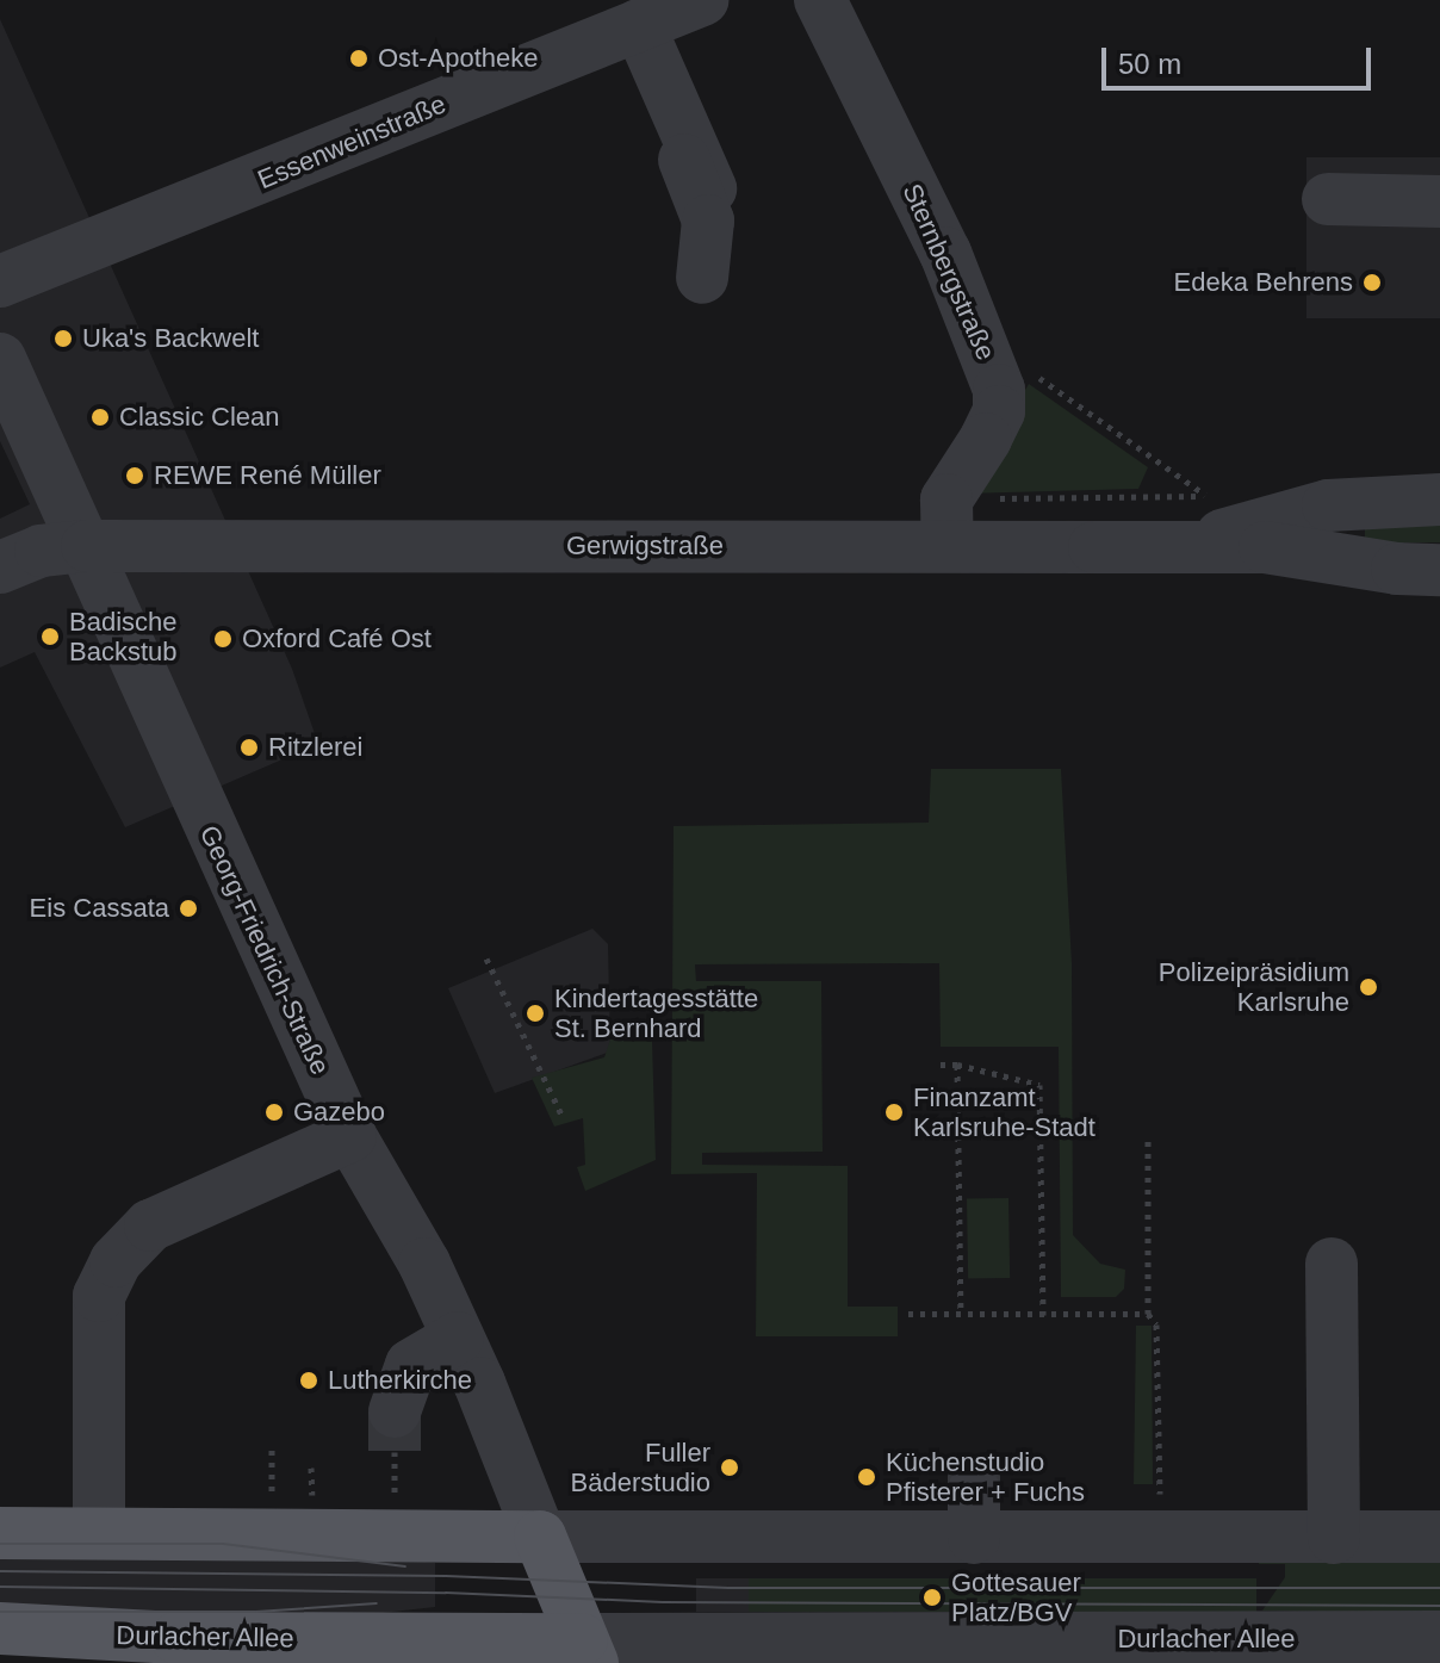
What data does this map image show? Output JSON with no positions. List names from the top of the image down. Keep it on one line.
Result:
{"streets":{"main road":["Durlacher Allee"],"street":["Essenweinstraße","Sternbergstraße","Gerwigstraße","Georg-Friedrich-Straße"]},"crossings":[["Sternbergstraße","Gerwigstraße"],["Gerwigstraße","Georg-Friedrich-Straße"]],"places":["Ost-Apotheke","Edeka Behrens","Uka's Backwelt","Classic Clean","REWE René Müller","Badische Backstub","Oxford Café Ost","Ritzlerei","Eis Cassata","Polizeipräsidium Karlsruhe","Kindertagesstätte St. Bernhard","Gazebo","Finanzamt Karlsruhe-Stadt","Lutherkirche","Fuller Bäderstudio","Küchenstudio Pfisterer + Fuchs","Gottesauer Platz/BGV"],"scale_bar":"50 m"}
